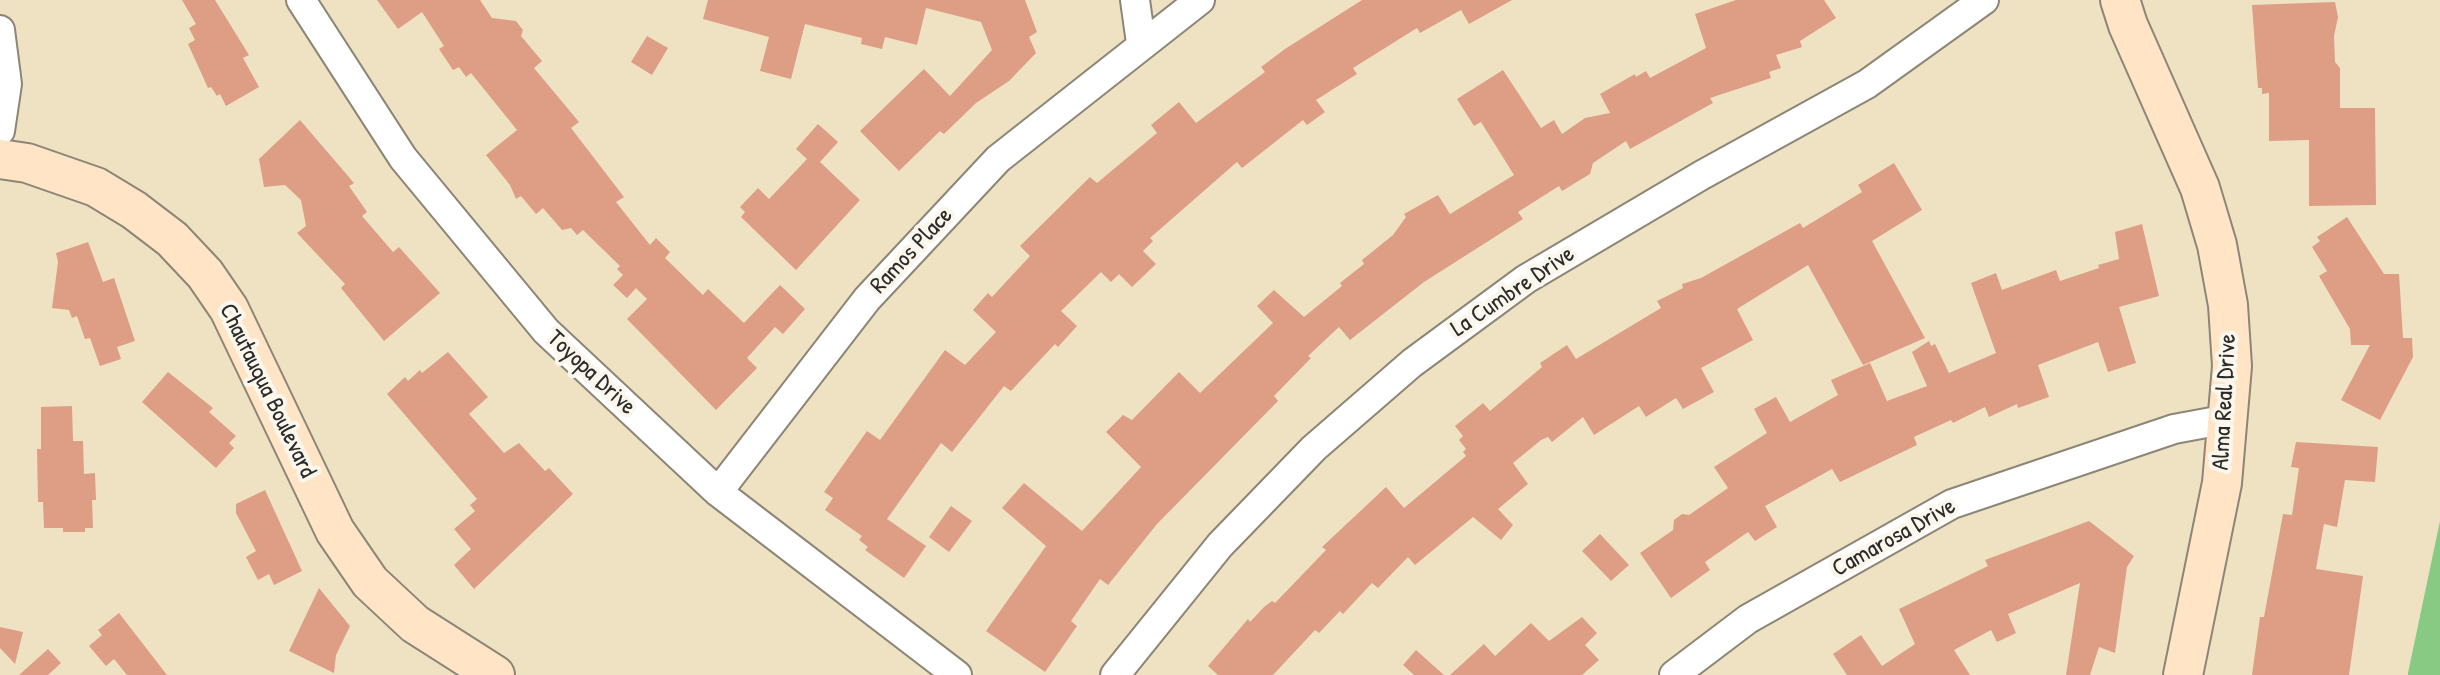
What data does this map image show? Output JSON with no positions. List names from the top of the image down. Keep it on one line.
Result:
{"streets":{"street":["Ramos Place","La Cumbre Drive","Toyopa Drive","Chautauqua Boulevard","Alma Real Drive","Camarosa Drive"]},"crossings":[["Ramos Place","Toyopa Drive"],["Alma Real Drive","Camarosa Drive"]]}
